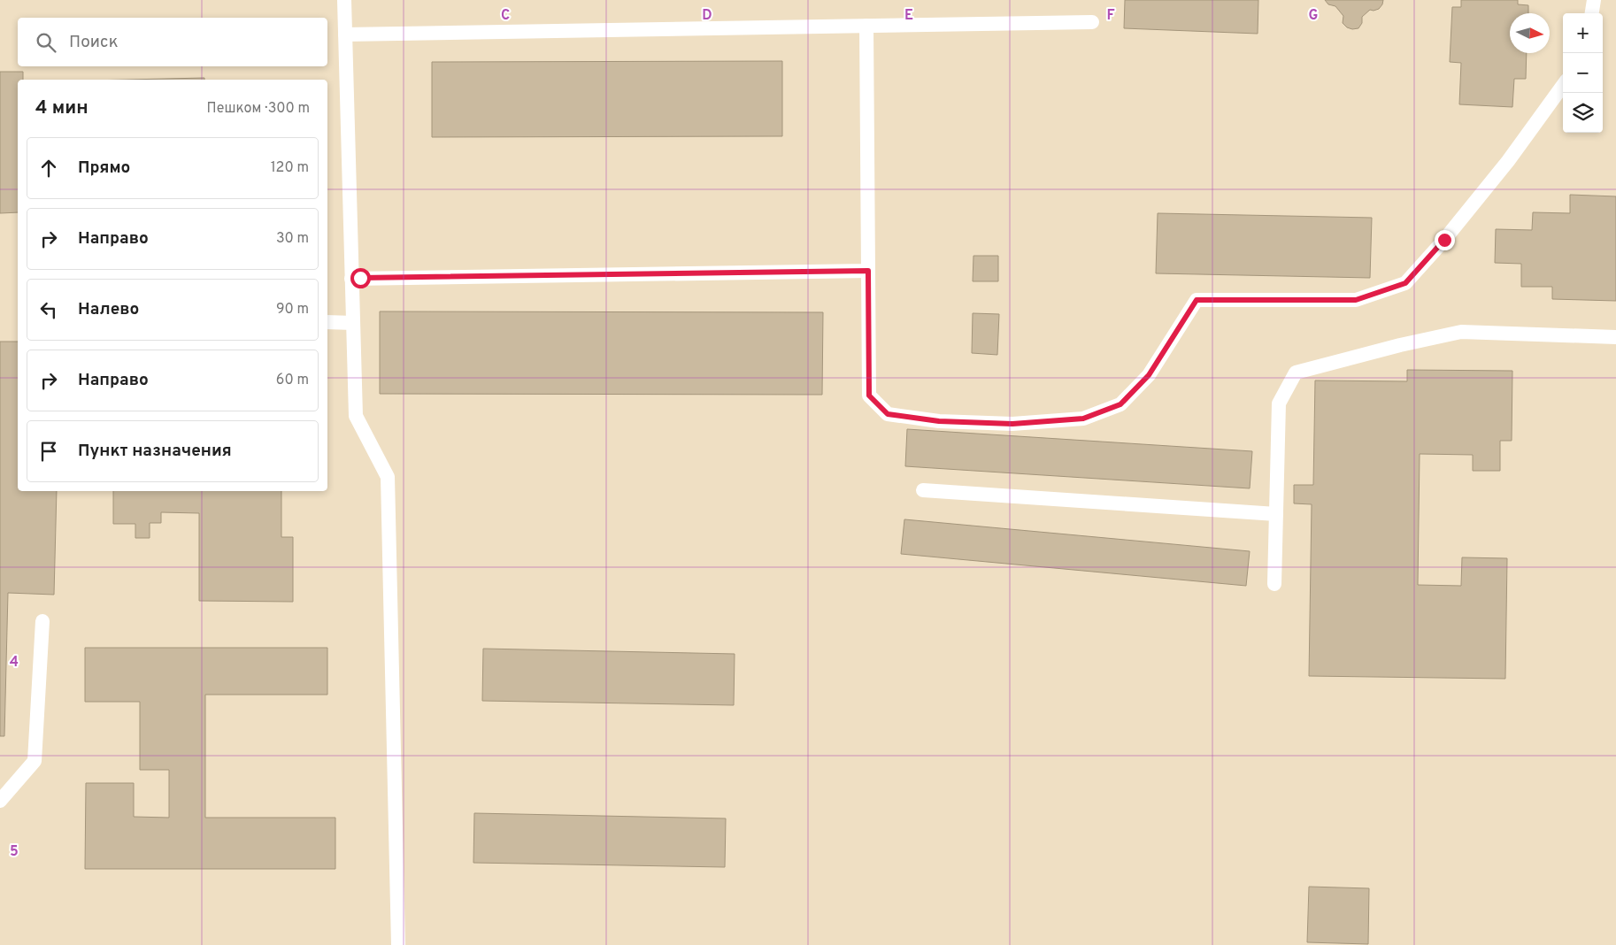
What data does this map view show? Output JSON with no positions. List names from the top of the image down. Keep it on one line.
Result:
{"north":"right","page":{"map_buttons":["+","−"],"search":"Поиск","heading":["4 мин","Пешком · 300 m"],"list":[["Прямо","120 m"],["Направо","30 m"],["Налево","90 m"],["Направо","60 m"],"Пункт назначения"]},"grid":{"columns":["C","D","E","F","G"],"rows":["4","5"]}}
